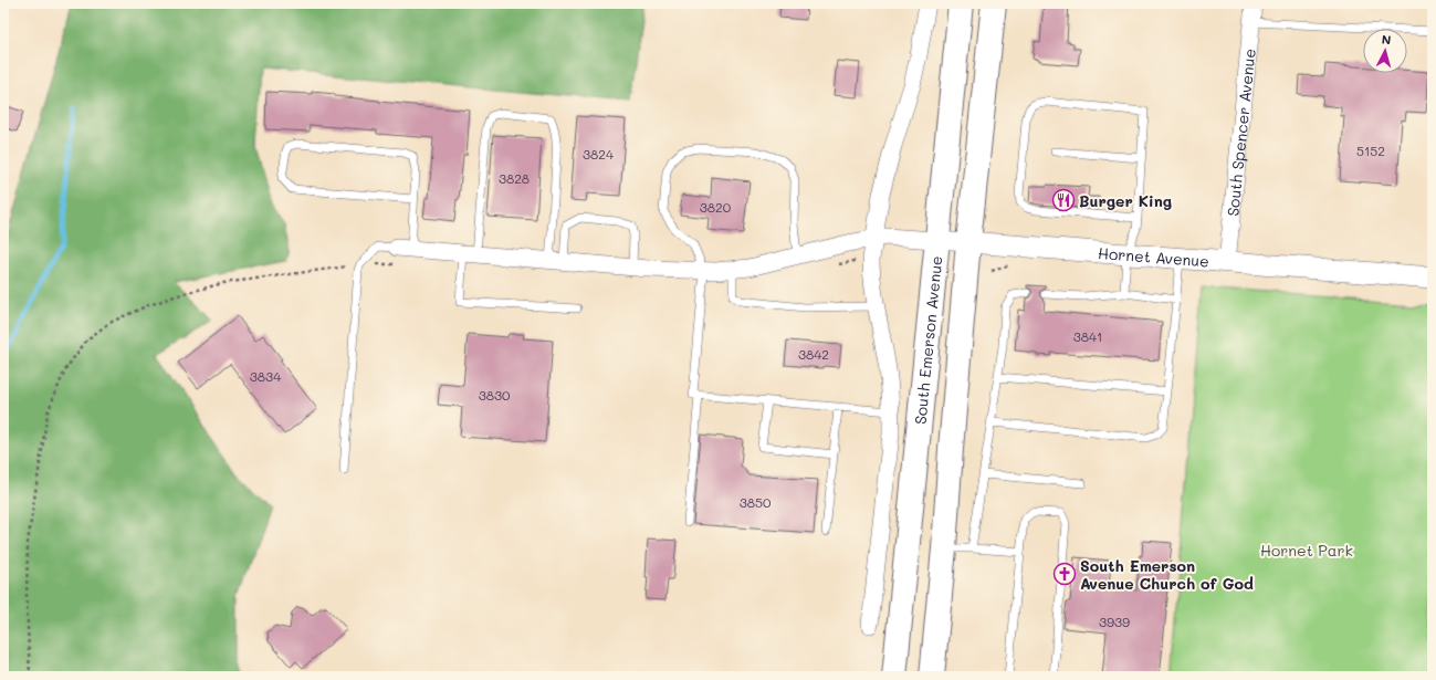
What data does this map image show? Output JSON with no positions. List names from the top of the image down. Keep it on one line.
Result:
{"streets":{"main road":["South Emerson Avenue"],"street":["South Spencer Avenue","Hornet Avenue"]},"crossings":[["South Spencer Avenue","Hornet Avenue"],["Hornet Avenue","South Emerson Avenue"]],"parks":["Hornet Park"],"places":{"restaurant":["Burger King"],"church":["South Emerson Avenue Church of God"]},"house_numbers":["5152","3824","3828","3820","3841","3842","3834","3830","3850","3939"],"north":"top"}
